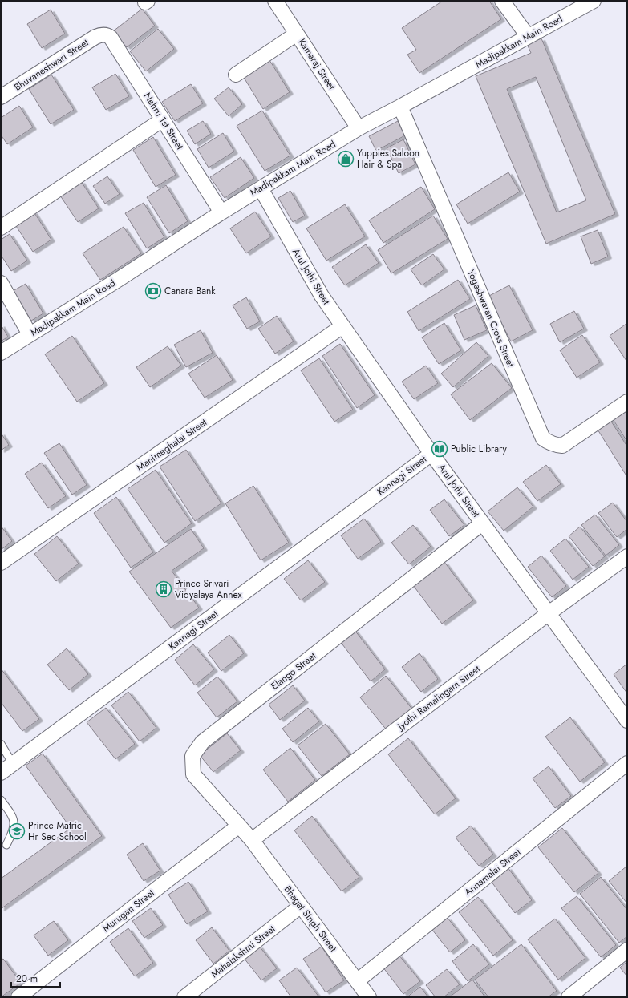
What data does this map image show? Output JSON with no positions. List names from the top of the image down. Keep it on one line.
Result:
{"streets":{"street":["Madipakkam Main Road","Kamaraj Street","Bhuvaneshwari Street","Nehru 1st Street","Arul Jothi Street","Yogeshwaran Cross Street","Manimeghalai Street","Kannagi Street","Elango Street","Jyothi Ramalingam Street","Annamalai Street","Murugan Street","Bhagat Singh Street","Mahalakshmi Street"]},"crossings":[["Madipakkam Main Road","Kamaraj Street"],["Madipakkam Main Road","Nehru 1st Street"],["Madipakkam Main Road","Arul Jothi Street"],["Madipakkam Main Road","Yogeshwaran Cross Street"],["Bhuvaneshwari Street","Nehru 1st Street"],["Arul Jothi Street","Manimeghalai Street"],["Arul Jothi Street","Kannagi Street"],["Arul Jothi Street","Elango Street"],["Arul Jothi Street","Jyothi Ramalingam Street"],["Elango Street","Jyothi Ramalingam Street"],["Elango Street","Murugan Street"],["Elango Street","Bhagat Singh Street"],["Jyothi Ramalingam Street","Bhagat Singh Street"],["Annamalai Street","Bhagat Singh Street"],["Bhagat Singh Street","Mahalakshmi Street"]],"places":{"shop":["Yuppies Saloon Hair & Spa"],"bank":["Canara Bank"],"library":["Public Library"],"building":["Prince Srivari Vidyalaya Annex"],"school or university":["Prince Matric Hr Sec School"]},"scale_bar":"20 m"}
